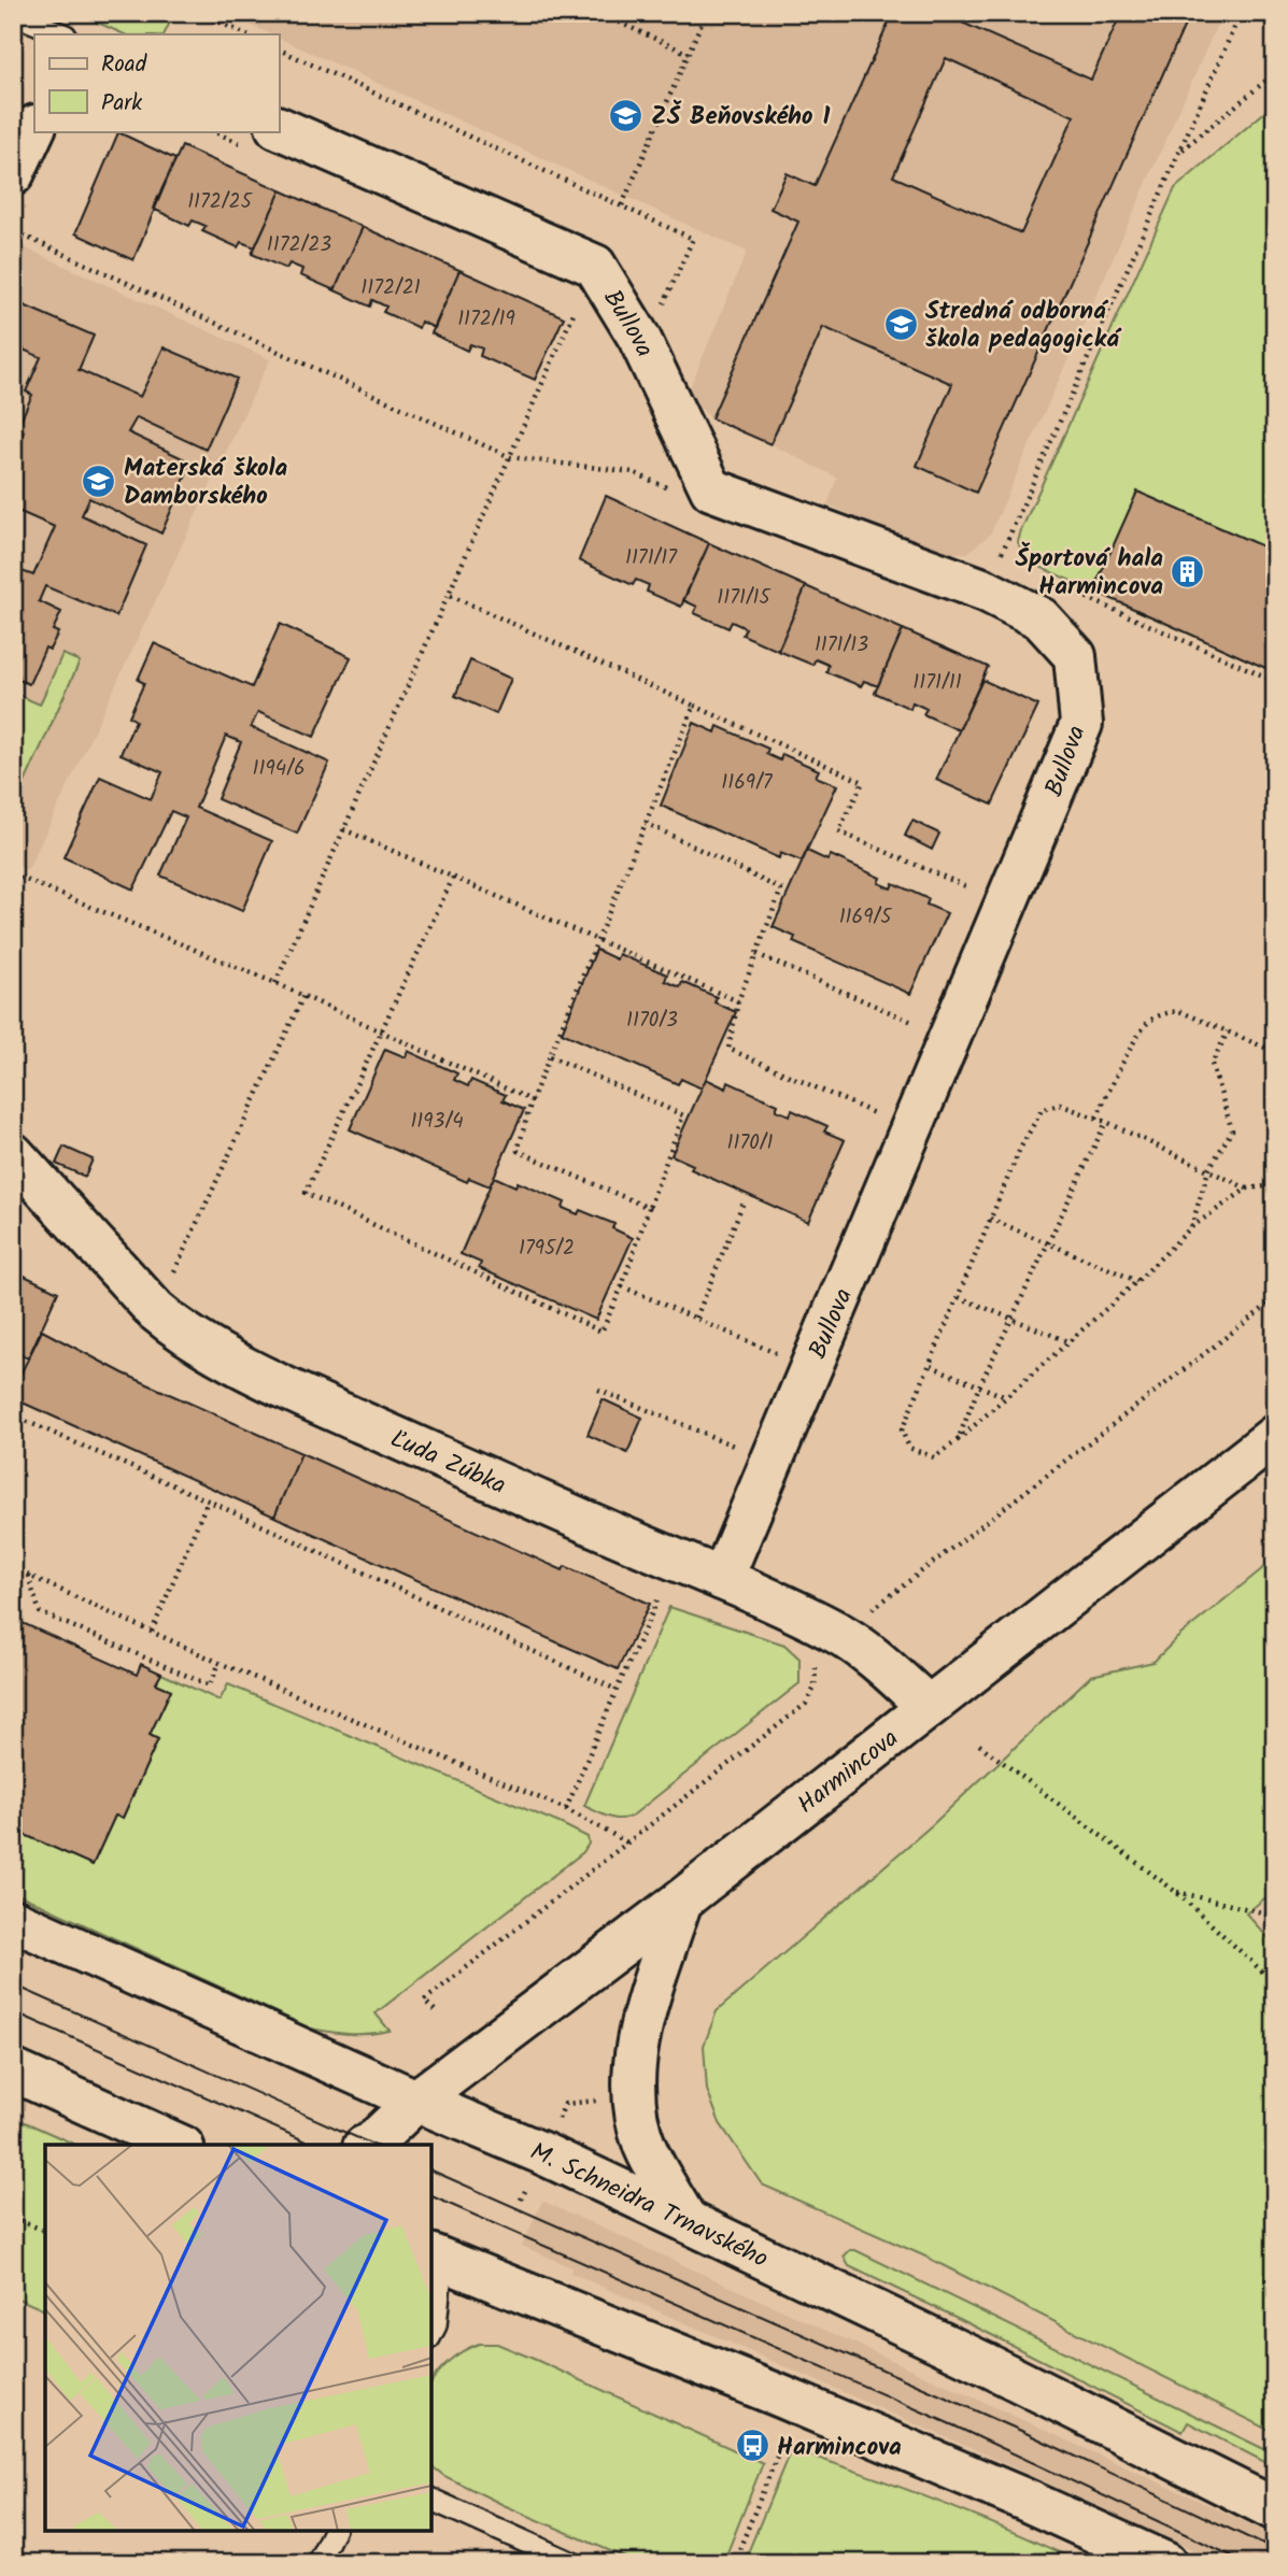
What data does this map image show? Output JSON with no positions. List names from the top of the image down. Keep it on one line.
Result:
{"streets":{"street":["Bullova","Ľuda Zúbka","Harmincova","M. Schneidra Trnavského"]},"crossings":[["Bullova","Ľuda Zúbka"],["Ľuda Zúbka","Harmincova"],["Harmincova","M. Schneidra Trnavského"]],"places":{"school or university":["ZŠ Beňovského 1","Stredná odborná škola pedagogická","Materská škola Damborského"],"building":["Športová hala Harmincova"],"bus stop":["Harmincova"]},"house_numbers":["1172/25","1172/23","1172/21","1172/19","1171/17","1171/15","1171/13","1171/11","1194/6","1169/7","1169/5","1170/3","1193/4","1170/1","1795/2"],"legend":["Road","Park"]}
